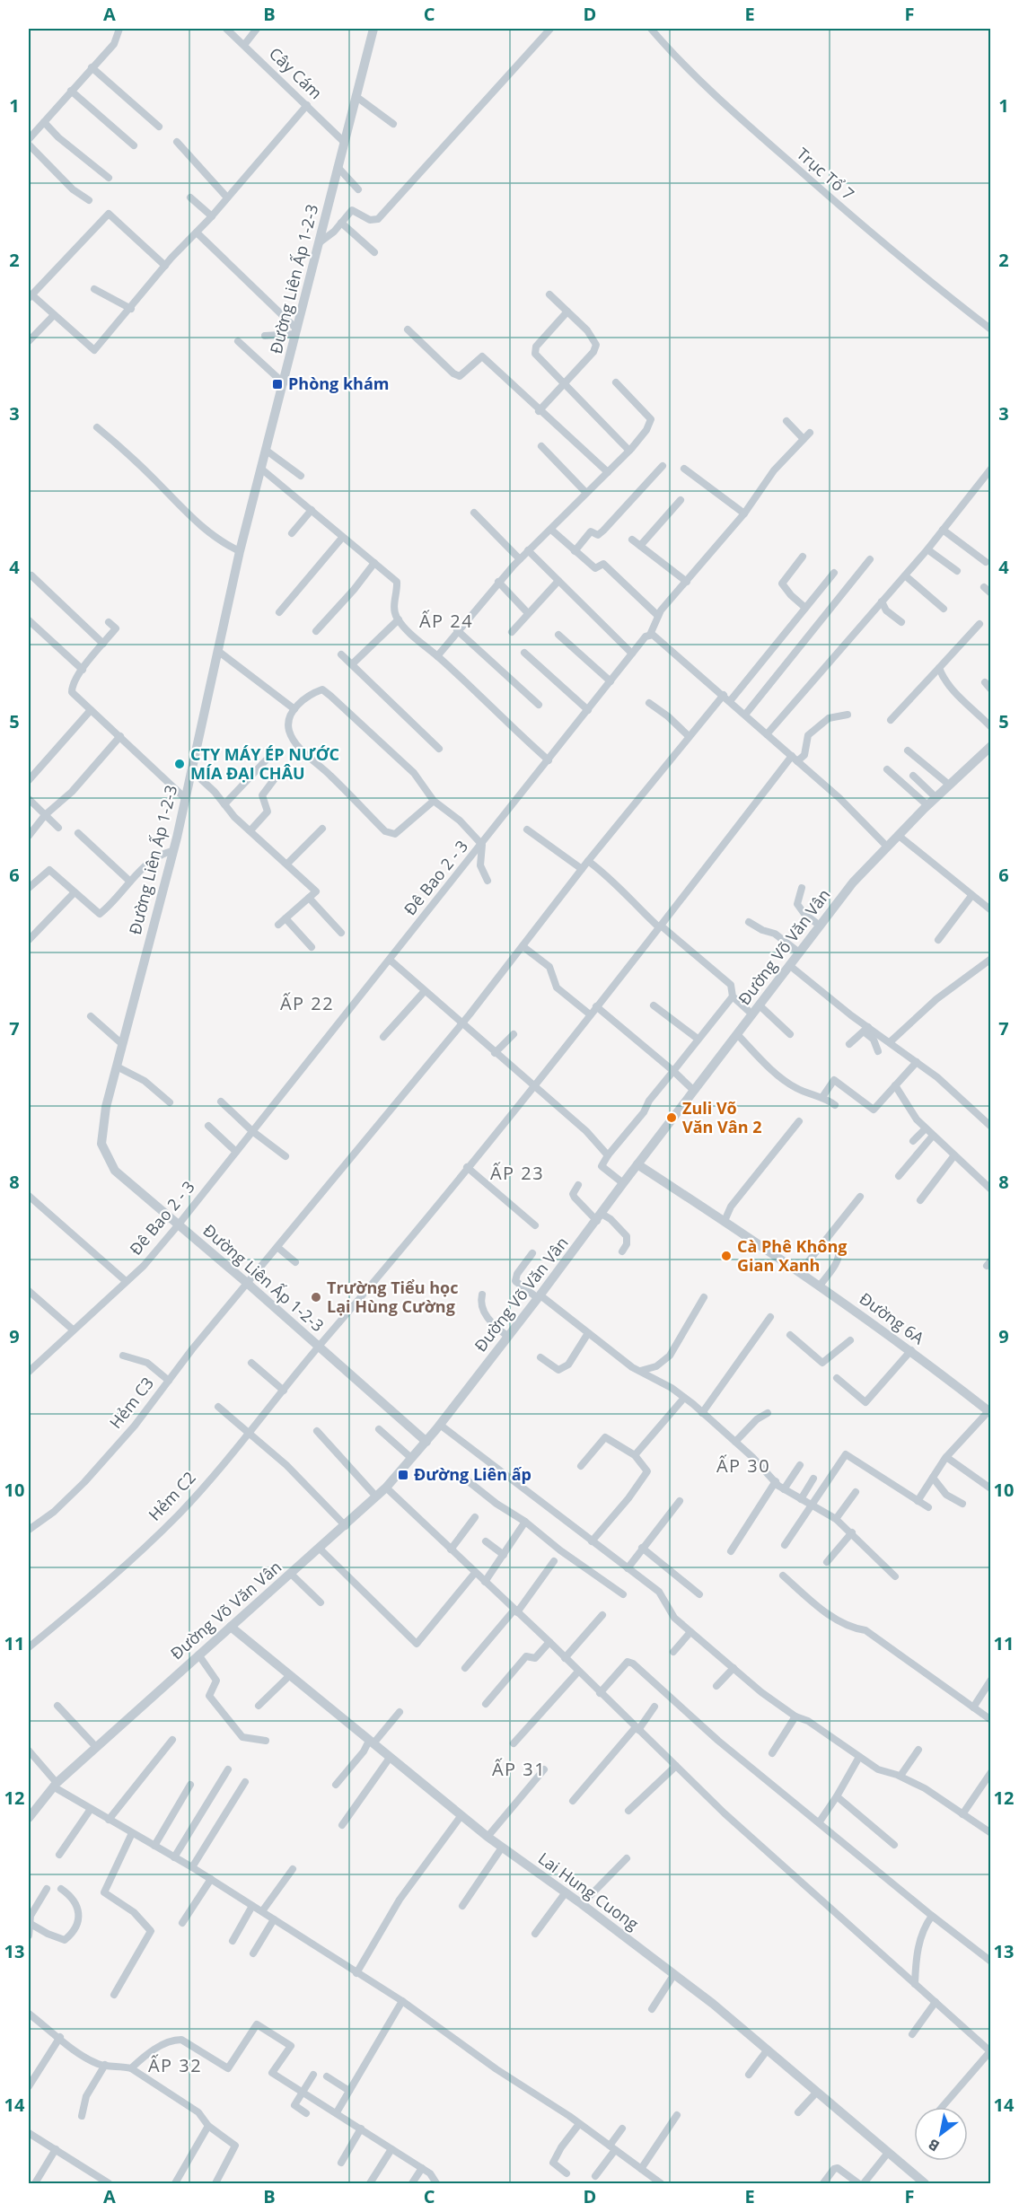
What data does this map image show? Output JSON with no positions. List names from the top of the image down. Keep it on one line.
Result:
{"streets":{"street":["Cây Cám","Trục Tổ 7","Đường Liên Ấp 1-2-3","Đê Bao 2 - 3","Đường Võ Văn Vân","Đường 6A","Hẻm C3","Hẻm C2","Lai Hung Cuong"]},"crossings":[["Cây Cám","Đường Liên Ấp 1-2-3"],["Đường Liên Ấp 1-2-3","Đê Bao 2 - 3"],["Đường Liên Ấp 1-2-3","Đường Võ Văn Vân"],["Đường Liên Ấp 1-2-3","Hẻm C3"],["Đường Liên Ấp 1-2-3","Hẻm C2"],["Đường Võ Văn Vân","Đường 6A"],["Đường Võ Văn Vân","Lai Hung Cuong"]],"districts":["ẤP 24","ẤP 22","ẤP 23","ẤP 30","ẤP 31","ẤP 32"],"places":{"transit":["Phòng khám","Đường Liên ấp"],"other":["CTY MÁY ÉP NƯỚC MÍA ĐẠI CHÂU","Zuli Võ Văn Vân 2","Cà Phê Không Gian Xanh","Trường Tiểu học Lại Hùng Cường"]},"north":"bottom left","grid":{"columns":["A","B","C","D","E","F"],"rows":["1","2","3","4","5","6","7","8","9","10","11","12","13","14"]}}
